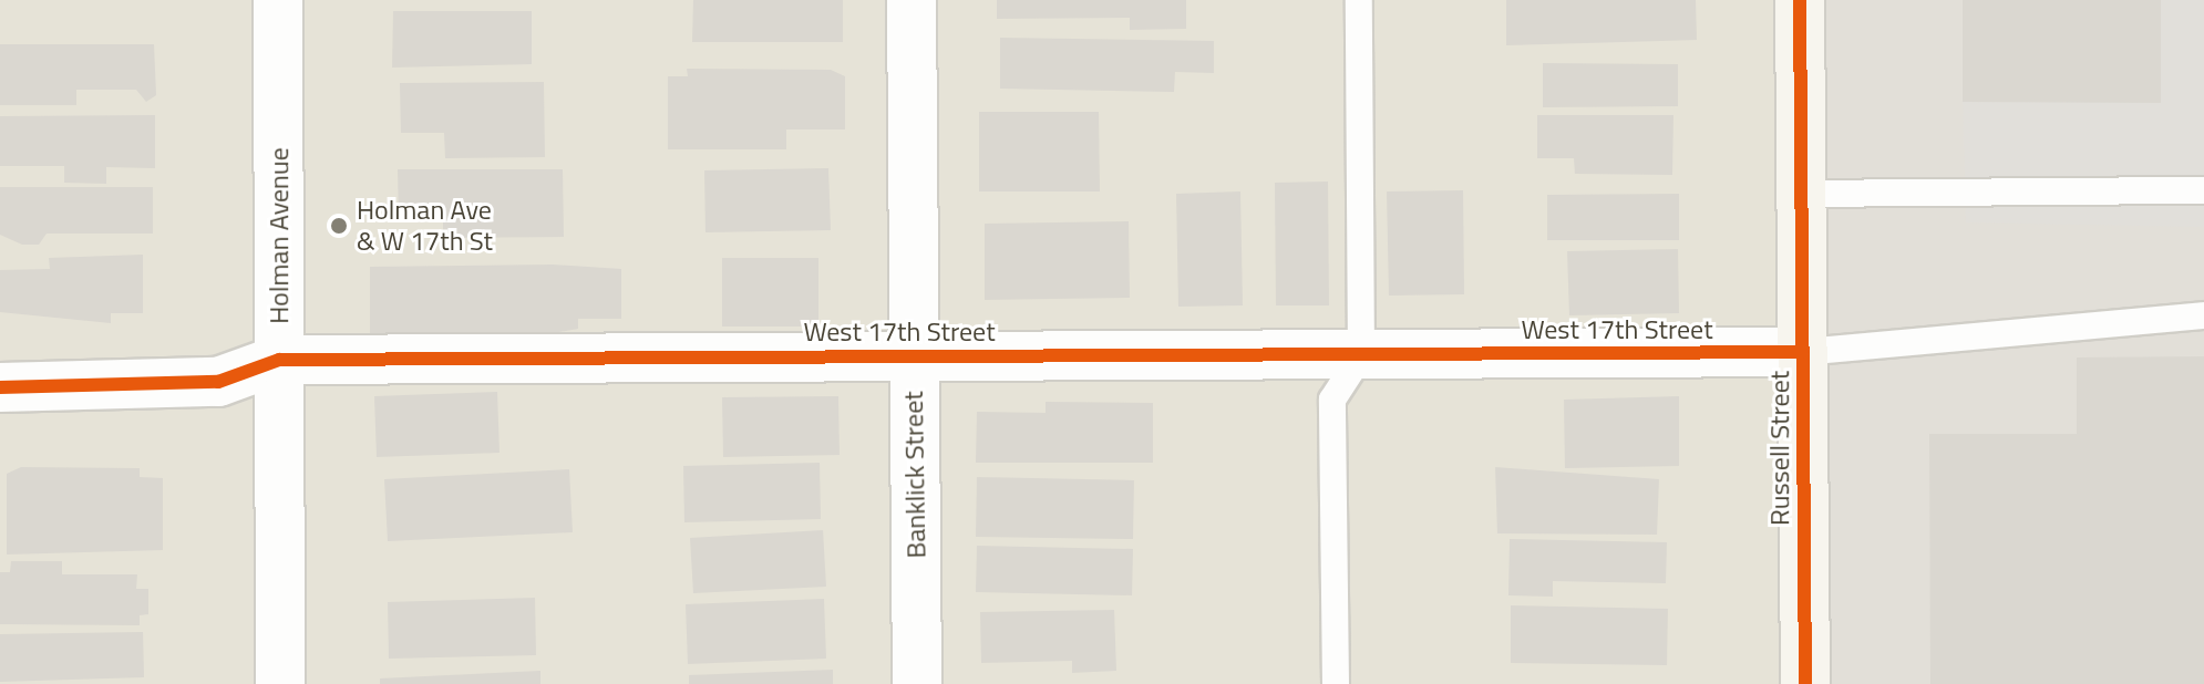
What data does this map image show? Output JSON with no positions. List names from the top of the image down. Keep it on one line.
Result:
{"streets":{"street":["Holman Avenue","West 17th Street","Russell Street","Banklick Street"]},"crossings":[["Holman Avenue","West 17th Street"],["West 17th Street","Russell Street"],["West 17th Street","Banklick Street"]],"places":["Holman Ave & W 17th St"]}
